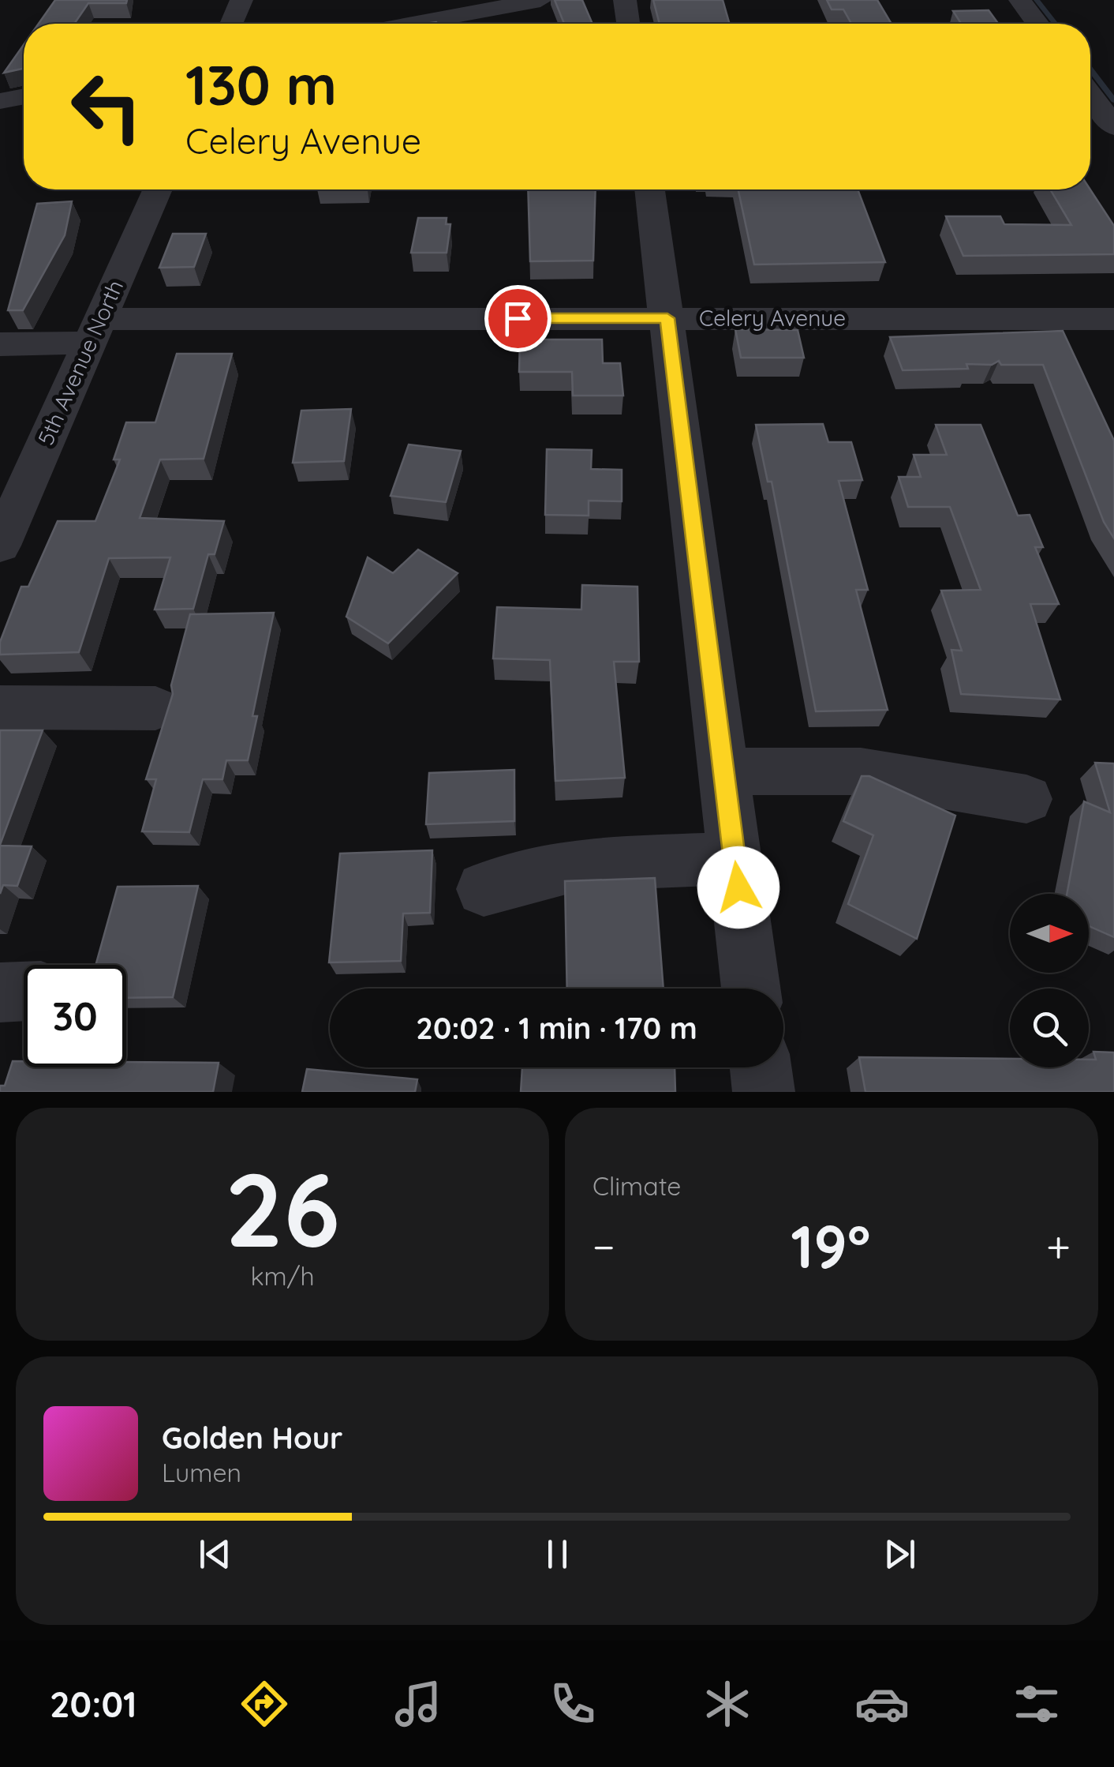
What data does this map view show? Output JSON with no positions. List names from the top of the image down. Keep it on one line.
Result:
{"streets":{"street":["Celery Avenue","5th Avenue North"]},"crossings":[["Celery Avenue","5th Avenue North"]],"north":"right","page":{"turn":["130 m","Celery Avenue"],"limit":"30","trip":"20:02 · 1 min · 170 m","tile":[["26","km/h"],"Climate"],"heat":["−","19°","+"],"song":["Golden Hour","Lumen"],"tabs":"20:01"}}
